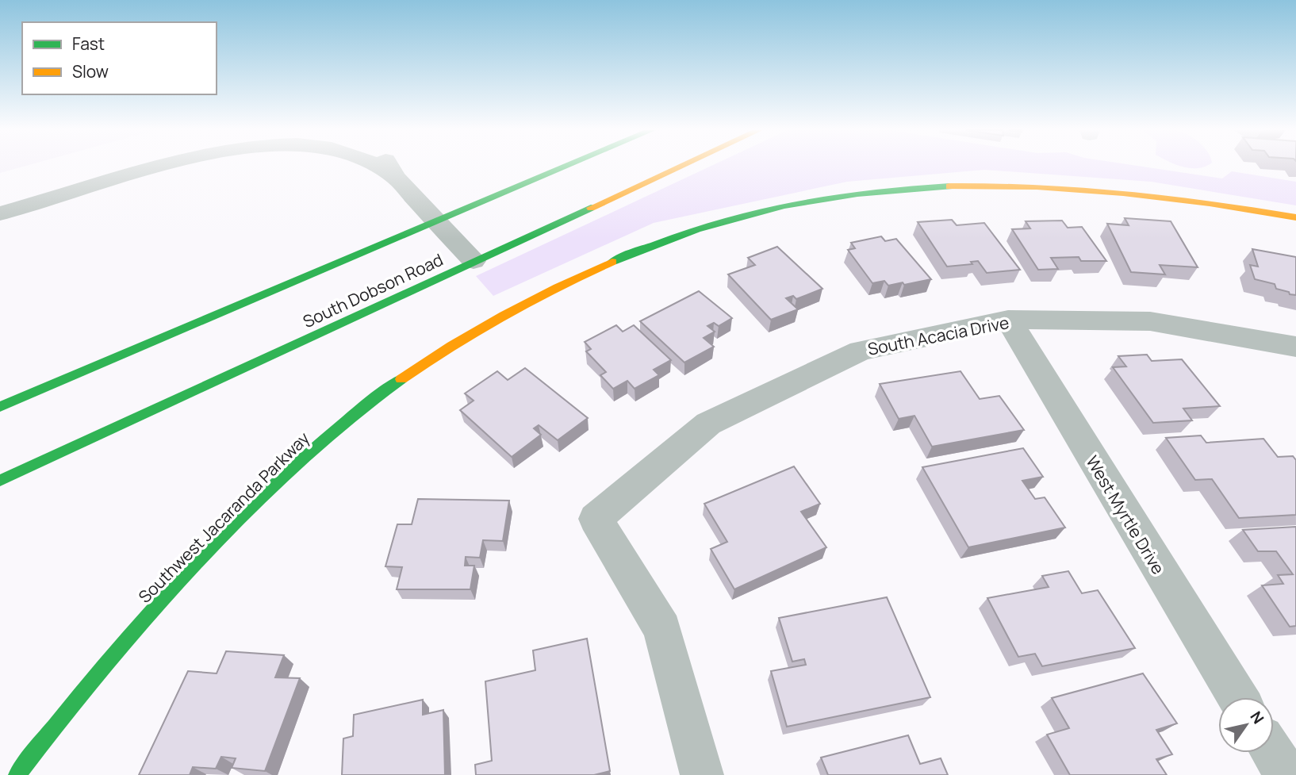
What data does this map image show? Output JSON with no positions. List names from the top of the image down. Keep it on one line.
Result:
{"streets":{"main road":["South Dobson Road","Southwest Jacaranda Parkway"],"street":["South Acacia Drive","West Myrtle Drive"]},"crossings":[["South Acacia Drive","West Myrtle Drive"]],"legend":["Fast","Slow"],"north":"top right"}
